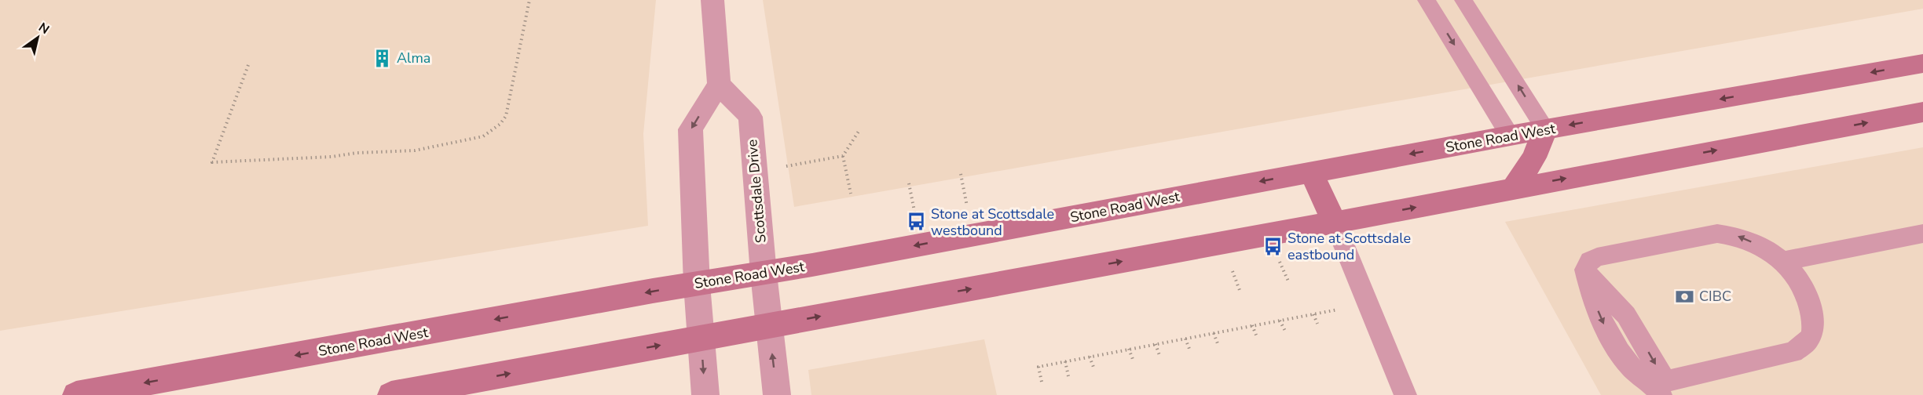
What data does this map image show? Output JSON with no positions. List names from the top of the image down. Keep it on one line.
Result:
{"streets":{"main road":["Stone Road West"],"street":["Scottsdale Drive"]},"crossings":[["Stone Road West","Scottsdale Drive"]],"places":{"building":["Alma"],"bus stop":["Stone at Scottsdale westbound","Stone at Scottsdale eastbound"],"bank":["CIBC"]},"north":"top right"}
